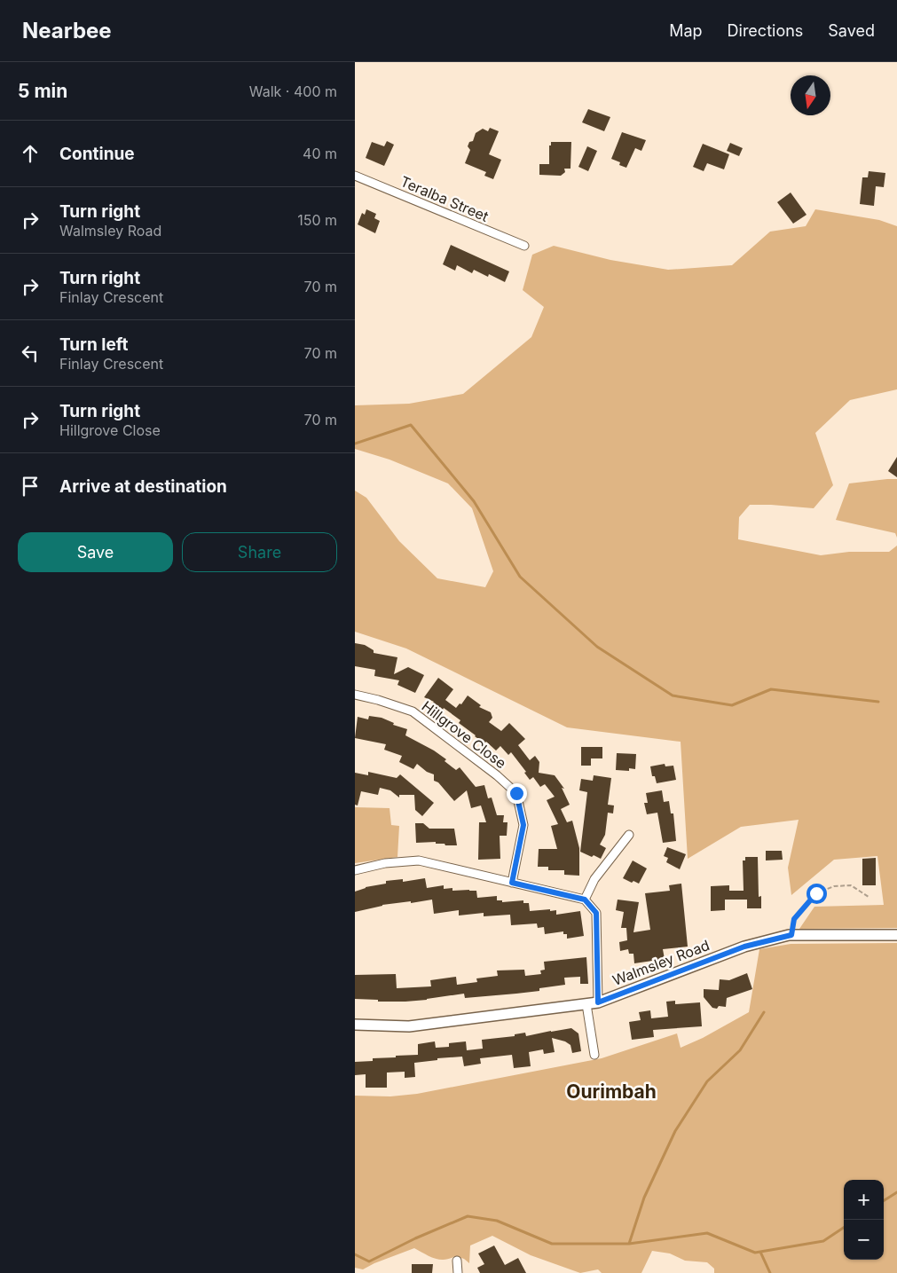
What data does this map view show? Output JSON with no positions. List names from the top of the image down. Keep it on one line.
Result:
{"streets":{"street":["Teralba Street","Hillgrove Close","Walmsley Road"]},"districts":["Ourimbah"],"north":"bottom","page":{"header":"Nearbee","nav":["Map","Directions","Saved"],"heading":["5 min","Walk · 400 m"],"list":[["Continue","40 m"],["Turn right","Walmsley Road","150 m"],["Turn right","Finlay Crescent","70 m"],["Turn left","Finlay Crescent","70 m"],["Turn right","Hillgrove Close","70 m"],"Arrive at destination"],"buttons":["Save","Share"],"map_buttons":["+","−"]}}
